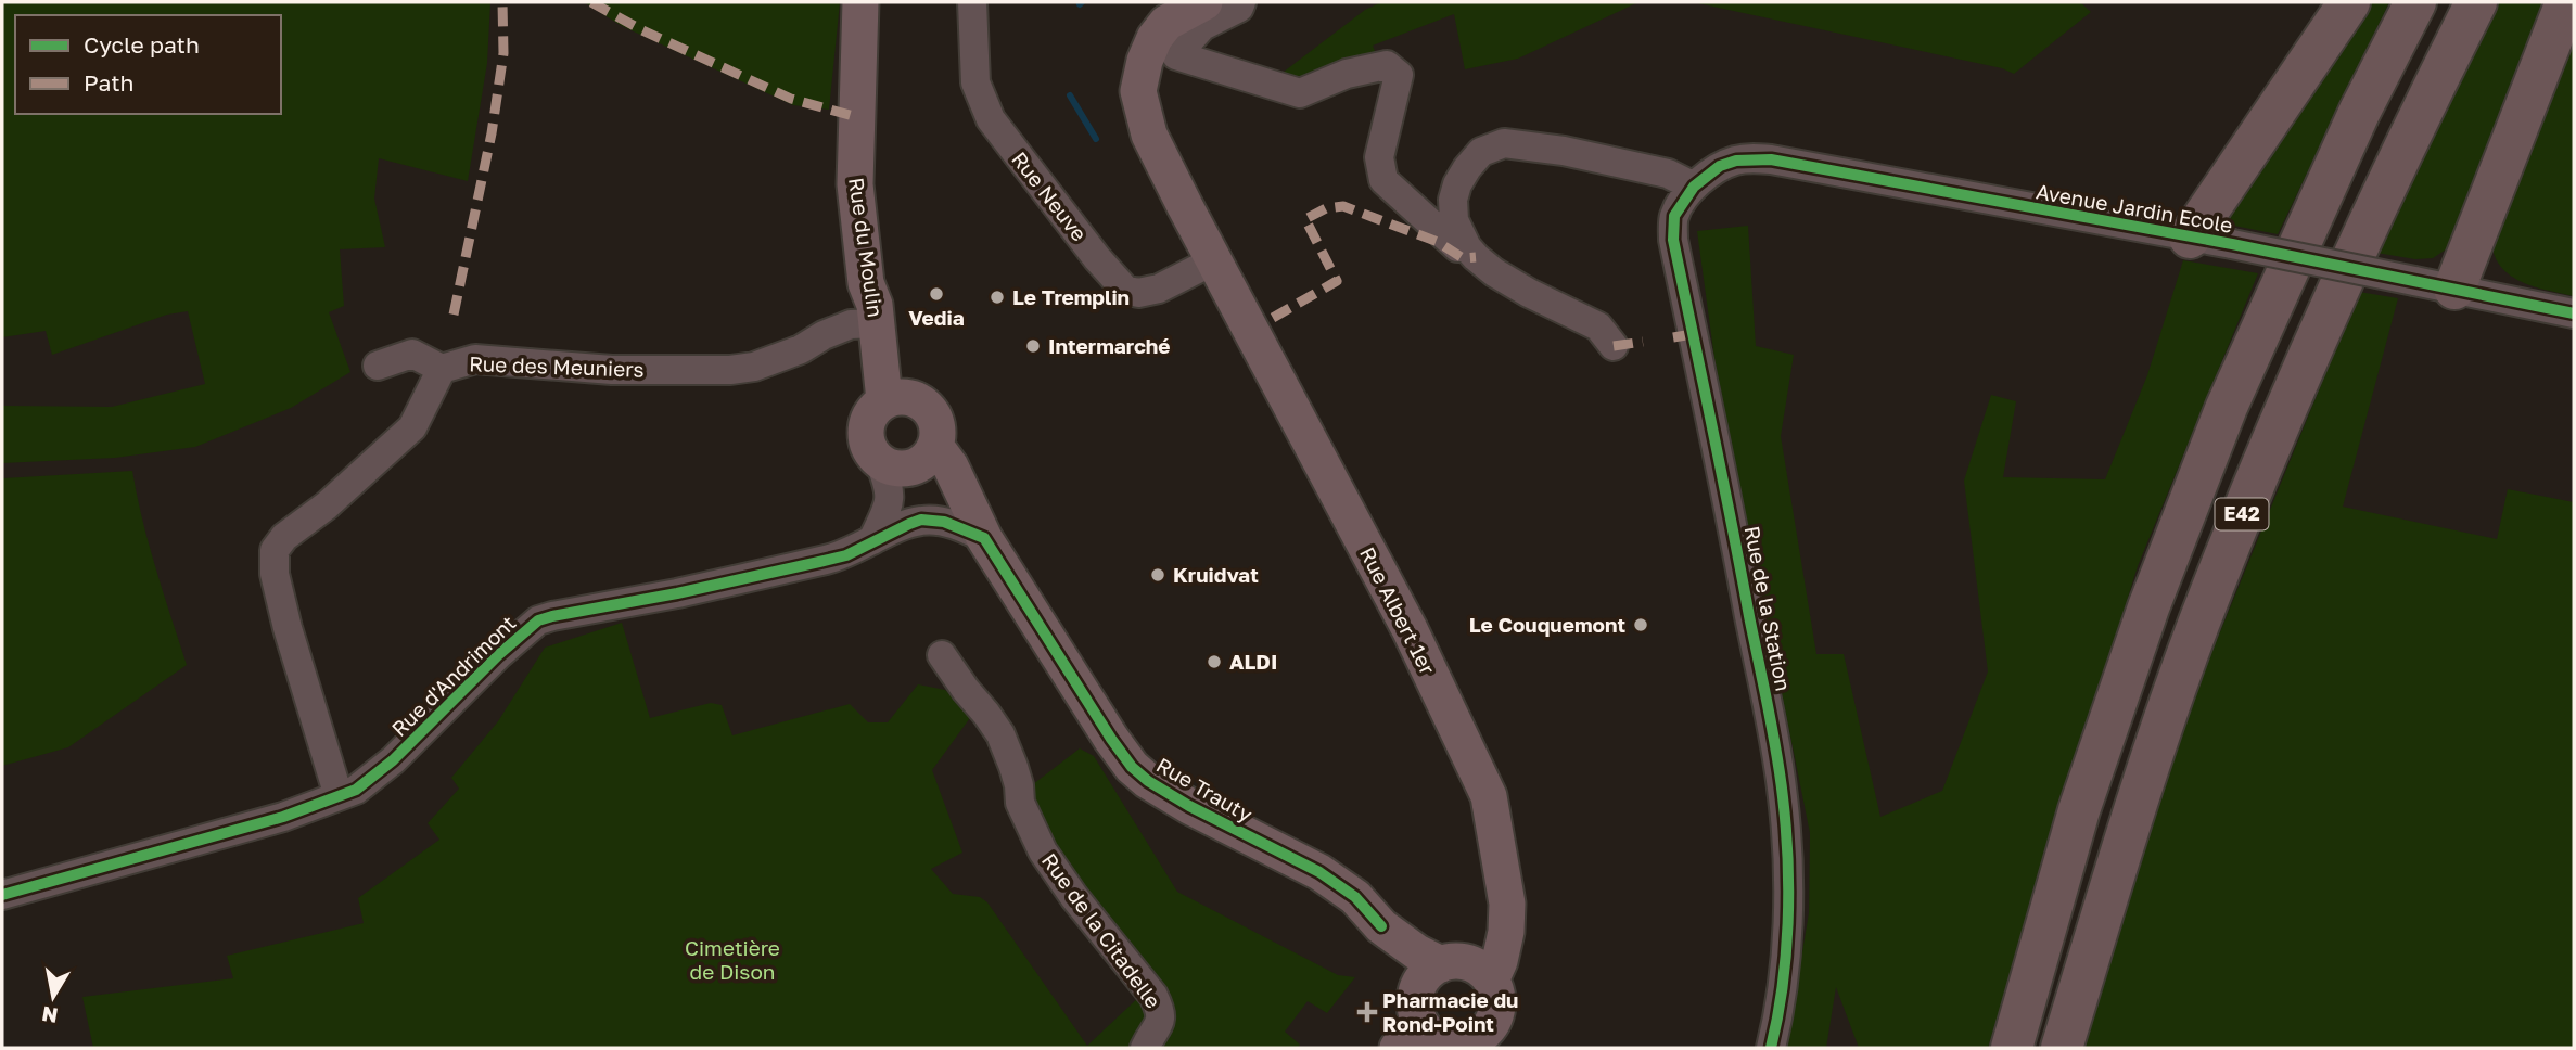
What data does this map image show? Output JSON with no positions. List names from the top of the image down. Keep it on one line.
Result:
{"streets":{"highway":["E42"],"main road":["Rue du Moulin","Rue Albert 1er","Rue Trauty"],"street":["Rue Neuve","Avenue Jardin Ecole","Rue des Meuniers","Rue de la Station","Rue d'Andrimont","Rue de la Citadelle"]},"crossings":[["Rue Neuve","Rue Albert 1er"],["Avenue Jardin Ecole","Rue de la Station"],["Rue du Moulin","Rue des Meuniers"],["Rue du Moulin","Rue Trauty"],["Rue des Meuniers","Rue d'Andrimont"],["Rue Albert 1er","Rue Trauty"],["Rue d'Andrimont","Rue Trauty"]],"parks":["Cimetière de Dison"],"places":{"other":["Vedia","Le Tremplin","Intermarché","Kruidvat","Le Couquemont","ALDI"],"health":["Pharmacie du Rond-Point"]},"legend":["Cycle path","Path"],"north":"bottom"}
